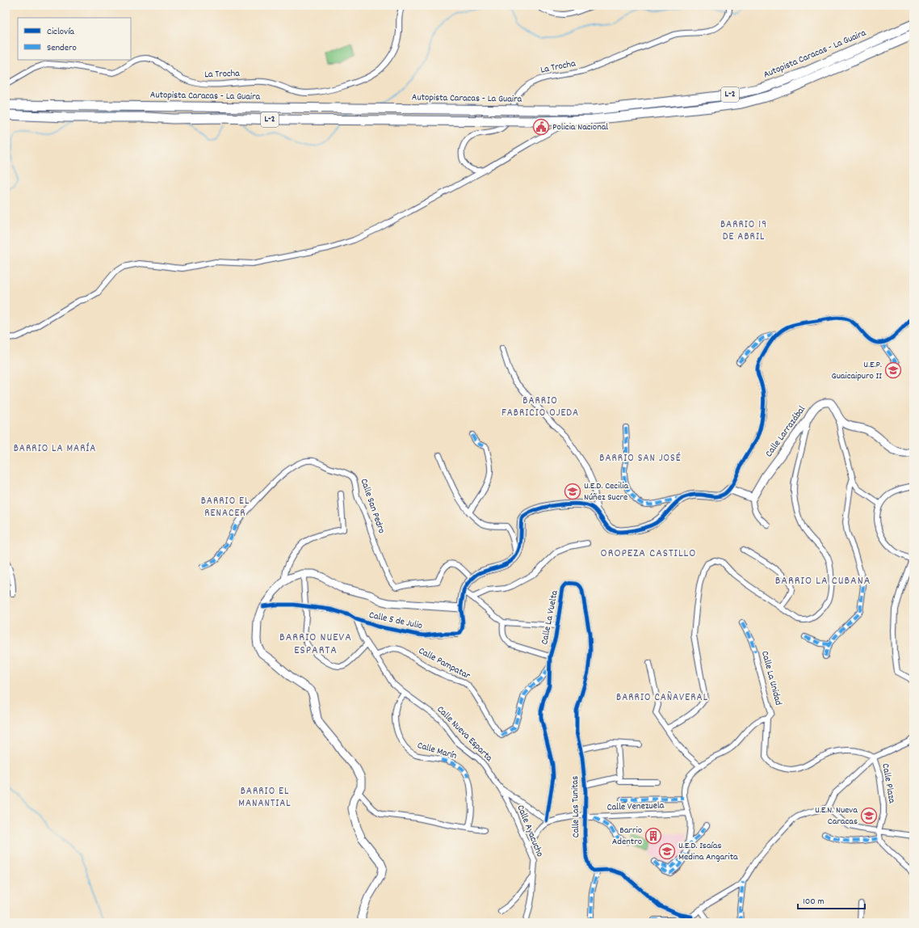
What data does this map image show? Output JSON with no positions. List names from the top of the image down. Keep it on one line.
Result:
{"streets":{"highway":["Autopista Caracas - La Guaira","L-2"],"street":["La Trocha","Calle Larrazábal","Calle San Pedro","Calle La Vuelta","Calle 5 de Julio","Calle Pampatar","Calle La Unidad","Calle Nueva Esparta","Calle Marín","Calle Plaza","Calle Las Tunitas","Calle Venezuela","Calle Ayacucho"]},"crossings":[["La Trocha","L-2"],["Calle La Vuelta","Calle Pampatar"],["Calle La Vuelta","Calle Las Tunitas"],["Calle 5 de Julio","Calle Nueva Esparta"],["Calle Pampatar","Calle Nueva Esparta"],["Calle La Unidad","Calle Plaza"],["Calle Nueva Esparta","Calle Marín"],["Calle Nueva Esparta","Calle Ayacucho"],["Calle Las Tunitas","Calle Venezuela"]],"districts":["BARRIO 19 DE ABRIL","BARRIO FABRICIO OJEDA","BARRIO LA MARÍA","BARRIO SAN JOSÉ","BARRIO EL RENACER","OROPEZA CASTILLO","BARRIO LA CUBANA","BARRIO NUEVA ESPARTA","BARRIO CAÑAVERAL","BARRIO EL MANANTIAL"],"places":{"public building":["Policia Nacional"],"school or university":["U.E.P. Guaicaipuro II","U.E.D. Cecilia Núñez Sucre","U.E.N. Nueva Caracas","U.E.D. Isaías Medina Angarita"],"building":["Barrio Adentro"]},"legend":["Ciclovía","Sendero"],"scale_bar":"100 m"}
